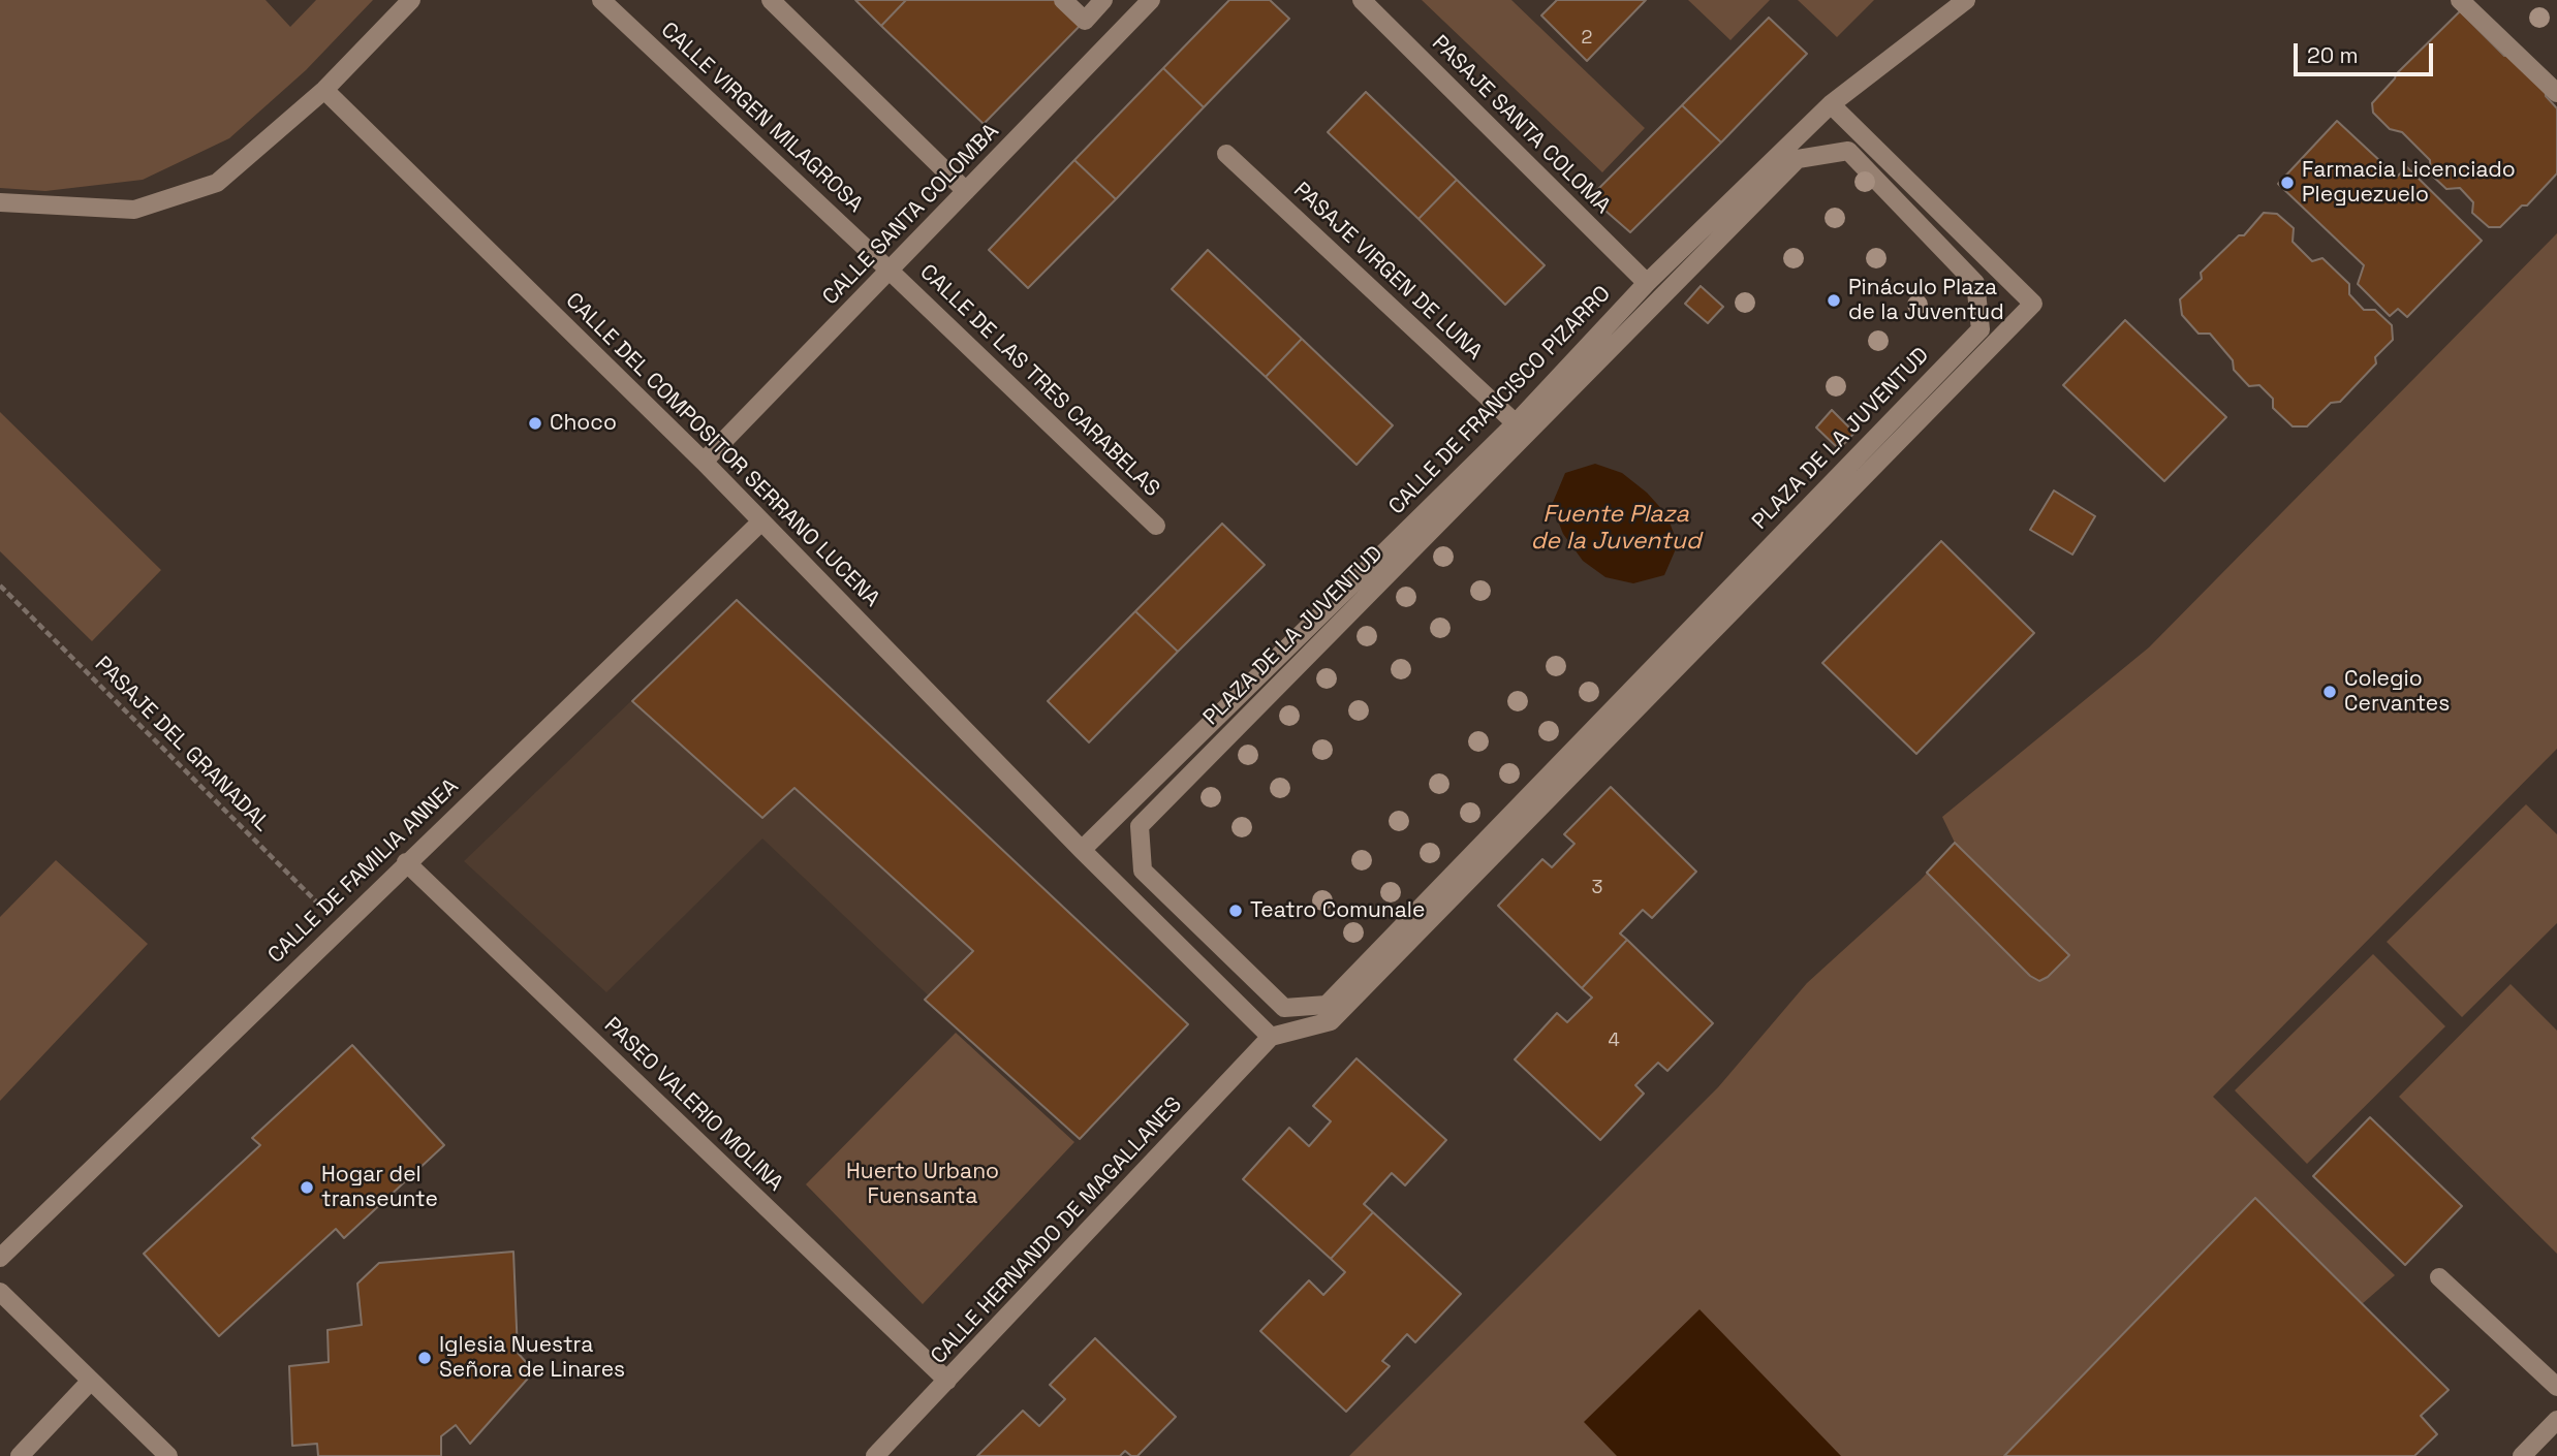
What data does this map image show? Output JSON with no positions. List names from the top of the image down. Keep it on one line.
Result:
{"streets":{"street":["CALLE VIRGEN MILAGROSA","PASAJE SANTA COLOMA","CALLE SANTA COLOMBA","PASAJE VIRGEN DE LUNA","CALLE DE LAS TRES CARABELAS","CALLE DE FRANCISCO PIZARRO","PLAZA DE LA JUVENTUD","CALLE DEL COMPOSITOR SERRANO LUCENA","CALLE DE FAMILIA ANNEA","PASEO VALERIO MOLINA","CALLE HERNANDO DE MAGALLANES"],"path":["PASAJE DEL GRANADAL"]},"crossings":[["CALLE VIRGEN MILAGROSA","CALLE SANTA COLOMBA"],["CALLE VIRGEN MILAGROSA","CALLE DE LAS TRES CARABELAS"],["PASAJE SANTA COLOMA","CALLE DE FRANCISCO PIZARRO"],["CALLE SANTA COLOMBA","CALLE DE LAS TRES CARABELAS"],["CALLE SANTA COLOMBA","CALLE DEL COMPOSITOR SERRANO LUCENA"],["PASAJE VIRGEN DE LUNA","CALLE DE FRANCISCO PIZARRO"],["CALLE DE FRANCISCO PIZARRO","PLAZA DE LA JUVENTUD"],["CALLE DE FRANCISCO PIZARRO","CALLE DEL COMPOSITOR SERRANO LUCENA"],["PLAZA DE LA JUVENTUD","CALLE HERNANDO DE MAGALLANES"],["CALLE DEL COMPOSITOR SERRANO LUCENA","CALLE DE FAMILIA ANNEA"],["PASAJE DEL GRANADAL","CALLE DE FAMILIA ANNEA"],["CALLE DE FAMILIA ANNEA","PASEO VALERIO MOLINA"],["PASEO VALERIO MOLINA","CALLE HERNANDO DE MAGALLANES"]],"water":["Fuente Plaza de la Juventud"],"parks":["Huerto Urbano Fuensanta"],"places":["Farmacia Licenciado Pleguezuelo","Pináculo Plaza de la Juventud","Choco","Colegio Cervantes","Teatro Comunale","Hogar del transeunte","Iglesia Nuestra Señora de Linares"],"house_numbers":["2","3","4"],"scale_bar":"20 m"}
